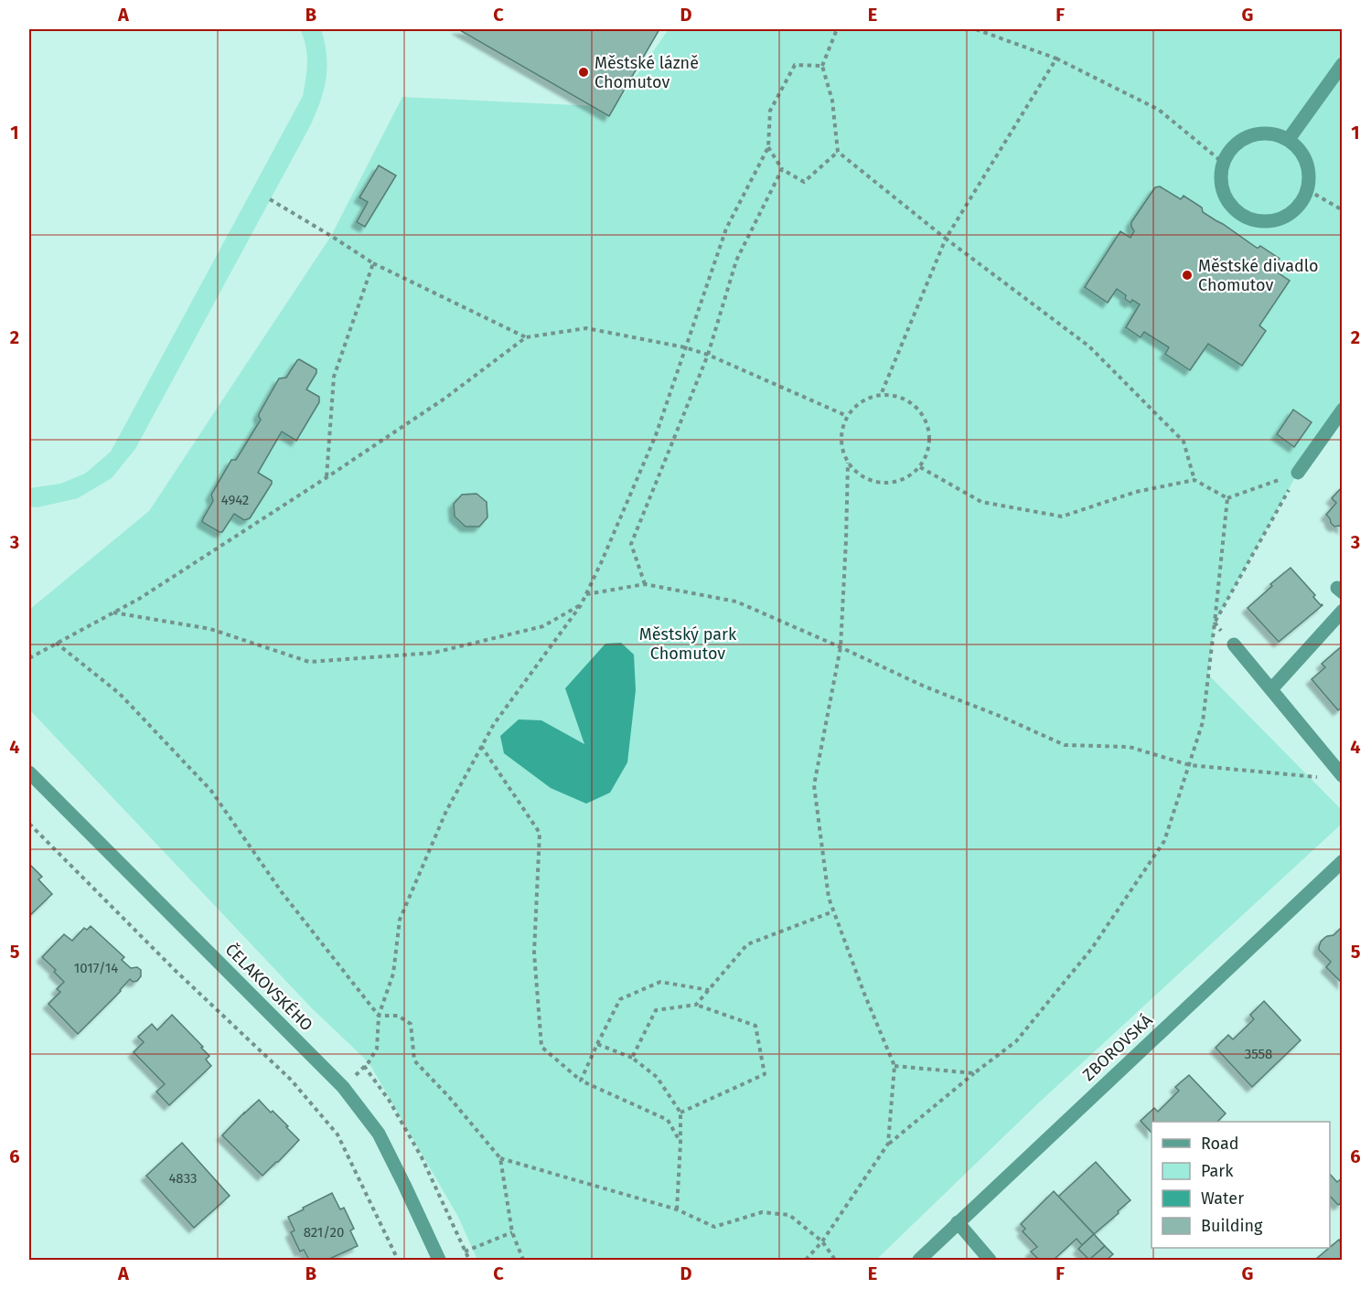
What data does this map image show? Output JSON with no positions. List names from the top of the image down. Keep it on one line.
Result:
{"streets":{"street":["ČELAKOVSKÉHO","ZBOROVSKÁ"]},"parks":["Městský park Chomutov"],"places":["Městské lázně Chomutov","Městské divadlo Chomutov"],"house_numbers":["4942","1017/14","3558","4833","821/20"],"legend":["Road","Park","Water","Building"],"grid":{"columns":["A","B","C","D","E","F","G"],"rows":["1","2","3","4","5","6"]}}
